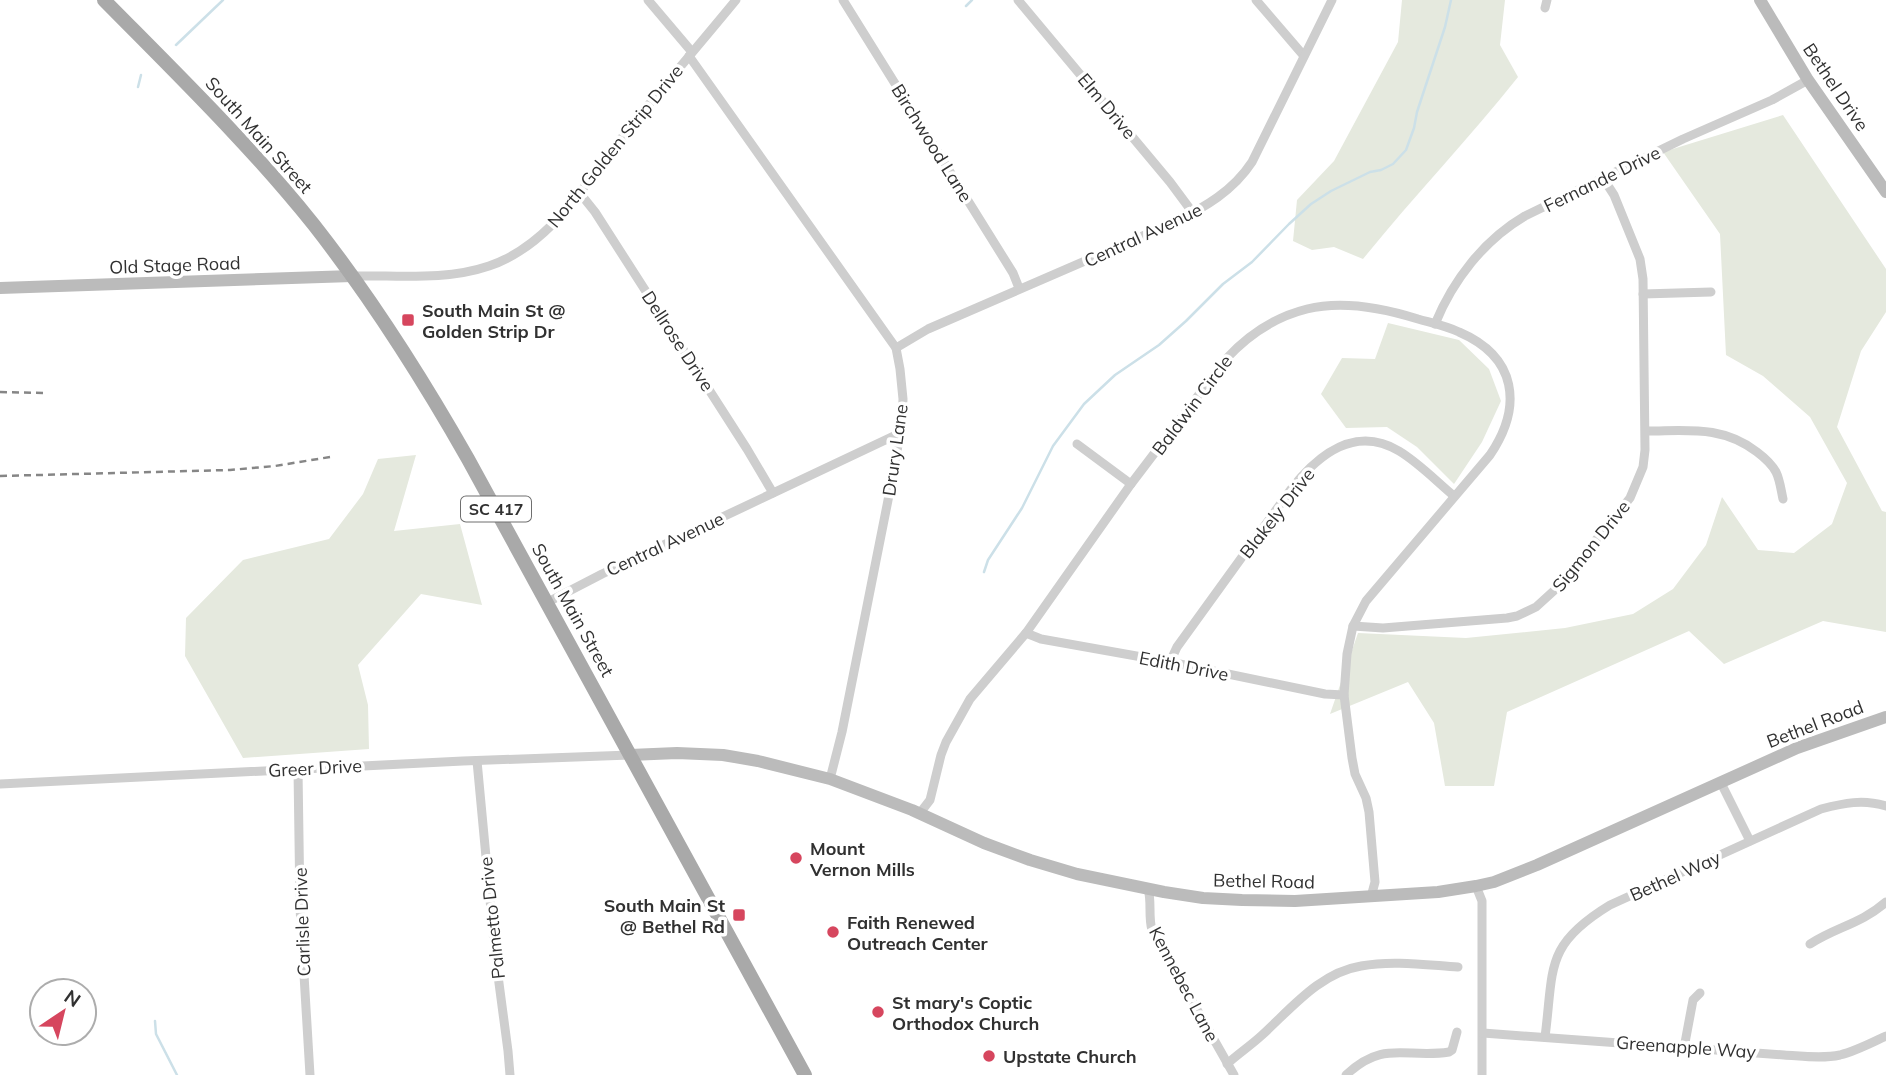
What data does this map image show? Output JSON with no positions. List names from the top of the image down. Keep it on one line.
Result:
{"streets":{"main road":["South Main Street","SC 417"],"street":["Bethel Drive","Elm Drive","Birchwood Lane","North Golden Strip Drive","Fernande Drive","Central Avenue","Old Stage Road","Dellrose Drive","Baldwin Circle","Drury Lane","Blakely Drive","Sigmon Drive","Edith Drive","Bethel Road","Greer Drive","Bethel Way","Palmetto Drive","Carlisle Drive","Kennebec Lane","Greenapple Way"]},"crossings":[["Bethel Drive","Fernande Drive"],["Elm Drive","Central Avenue"],["South Main Street","North Golden Strip Drive"],["South Main Street","Central Avenue"],["South Main Street","Old Stage Road"],["South Main Street","Bethel Road"],["South Main Street","Greer Drive"],["Birchwood Lane","Central Avenue"],["North Golden Strip Drive","Old Stage Road"],["North Golden Strip Drive","Dellrose Drive"],["North Golden Strip Drive","Drury Lane"],["Fernande Drive","Baldwin Circle"],["Fernande Drive","Sigmon Drive"],["Central Avenue","Dellrose Drive"],["Central Avenue","Drury Lane"],["Baldwin Circle","Blakely Drive"],["Baldwin Circle","Sigmon Drive"],["Baldwin Circle","Edith Drive"],["Baldwin Circle","Bethel Road"],["Drury Lane","Bethel Road"],["Blakely Drive","Edith Drive"],["Bethel Road","Greer Drive"],["Bethel Road","Kennebec Lane"],["Greer Drive","Palmetto Drive"],["Greer Drive","Carlisle Drive"],["Bethel Way","Greenapple Way"]],"places":{"transit":["South Main St @ Golden Strip Dr","South Main St @ Bethel Rd"],"other":["Mount Vernon Mills","Faith Renewed Outreach Center","St mary's Coptic Orthodox Church","Upstate Church"]},"north":"top right"}
